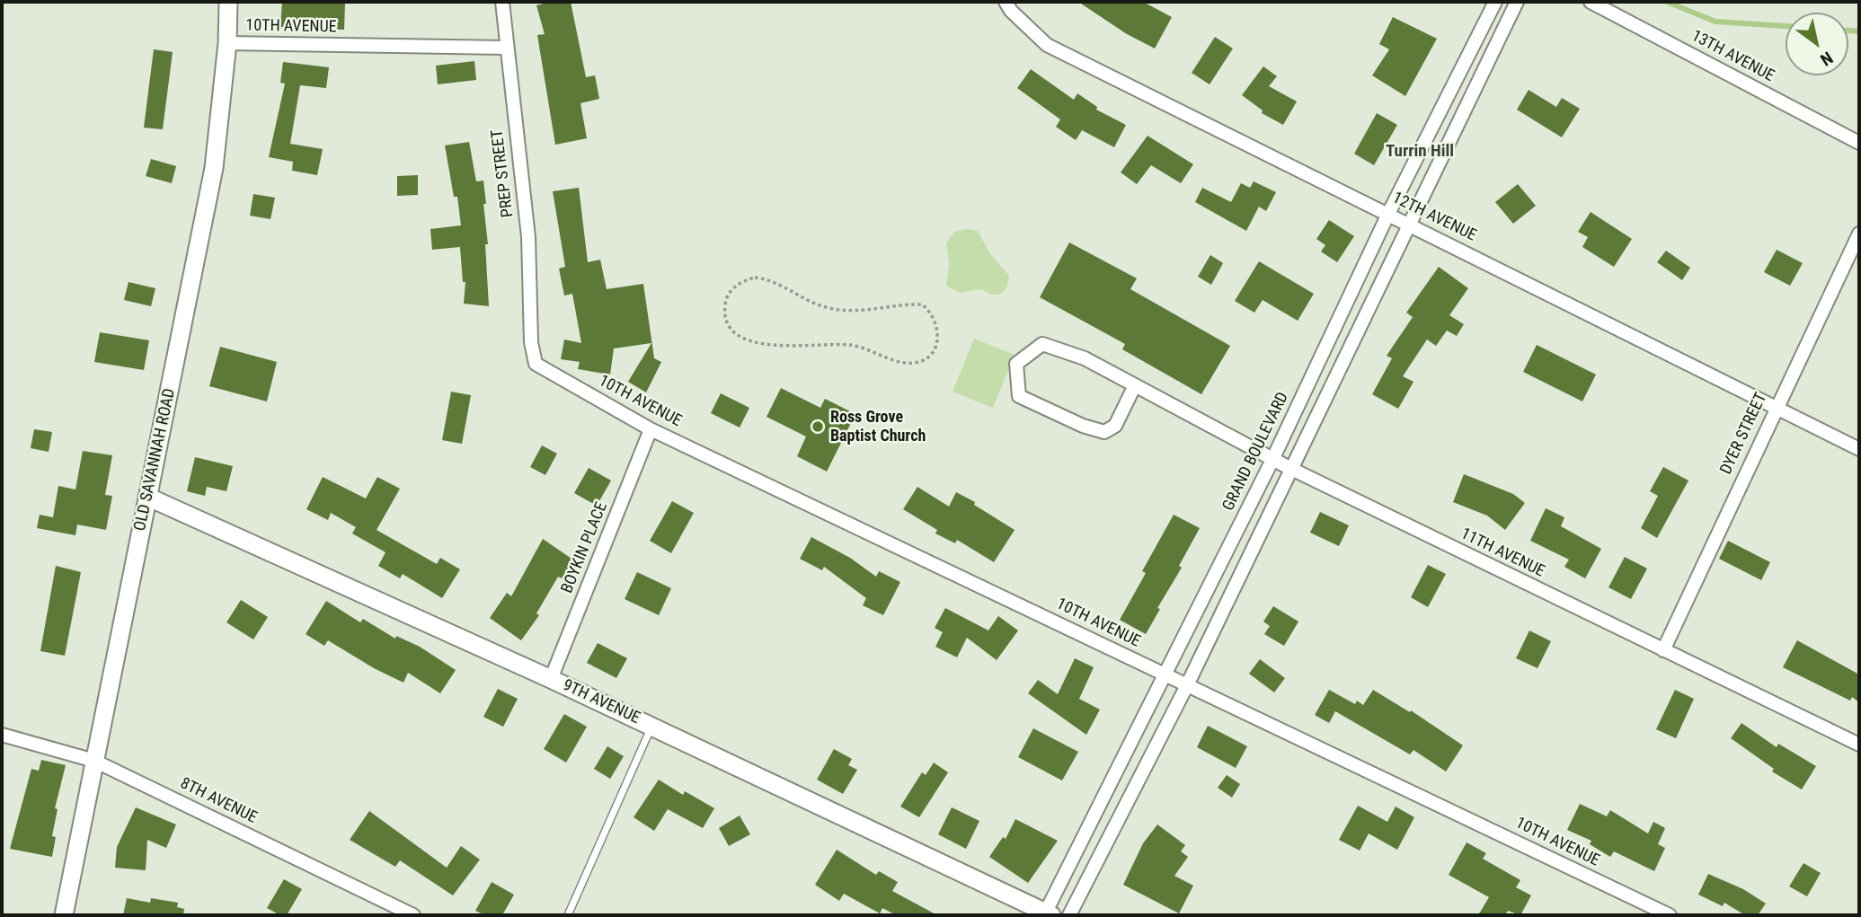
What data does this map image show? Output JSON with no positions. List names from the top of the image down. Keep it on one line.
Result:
{"streets":{"street":["10TH AVENUE","13TH AVENUE","PREP STREET","12TH AVENUE","DYER STREET","GRAND BOULEVARD","OLD SAVANNAH ROAD","BOYKIN PLACE","11TH AVENUE","9TH AVENUE","8TH AVENUE"]},"crossings":[["10TH AVENUE","PREP STREET"],["10TH AVENUE","GRAND BOULEVARD"],["10TH AVENUE","OLD SAVANNAH ROAD"],["10TH AVENUE","BOYKIN PLACE"],["12TH AVENUE","DYER STREET"],["12TH AVENUE","GRAND BOULEVARD"],["DYER STREET","11TH AVENUE"],["GRAND BOULEVARD","11TH AVENUE"],["GRAND BOULEVARD","9TH AVENUE"],["OLD SAVANNAH ROAD","9TH AVENUE"],["OLD SAVANNAH ROAD","8TH AVENUE"],["BOYKIN PLACE","9TH AVENUE"]],"districts":["Turrin Hill"],"places":["Ross Grove Baptist Church"],"north":"bottom right"}
